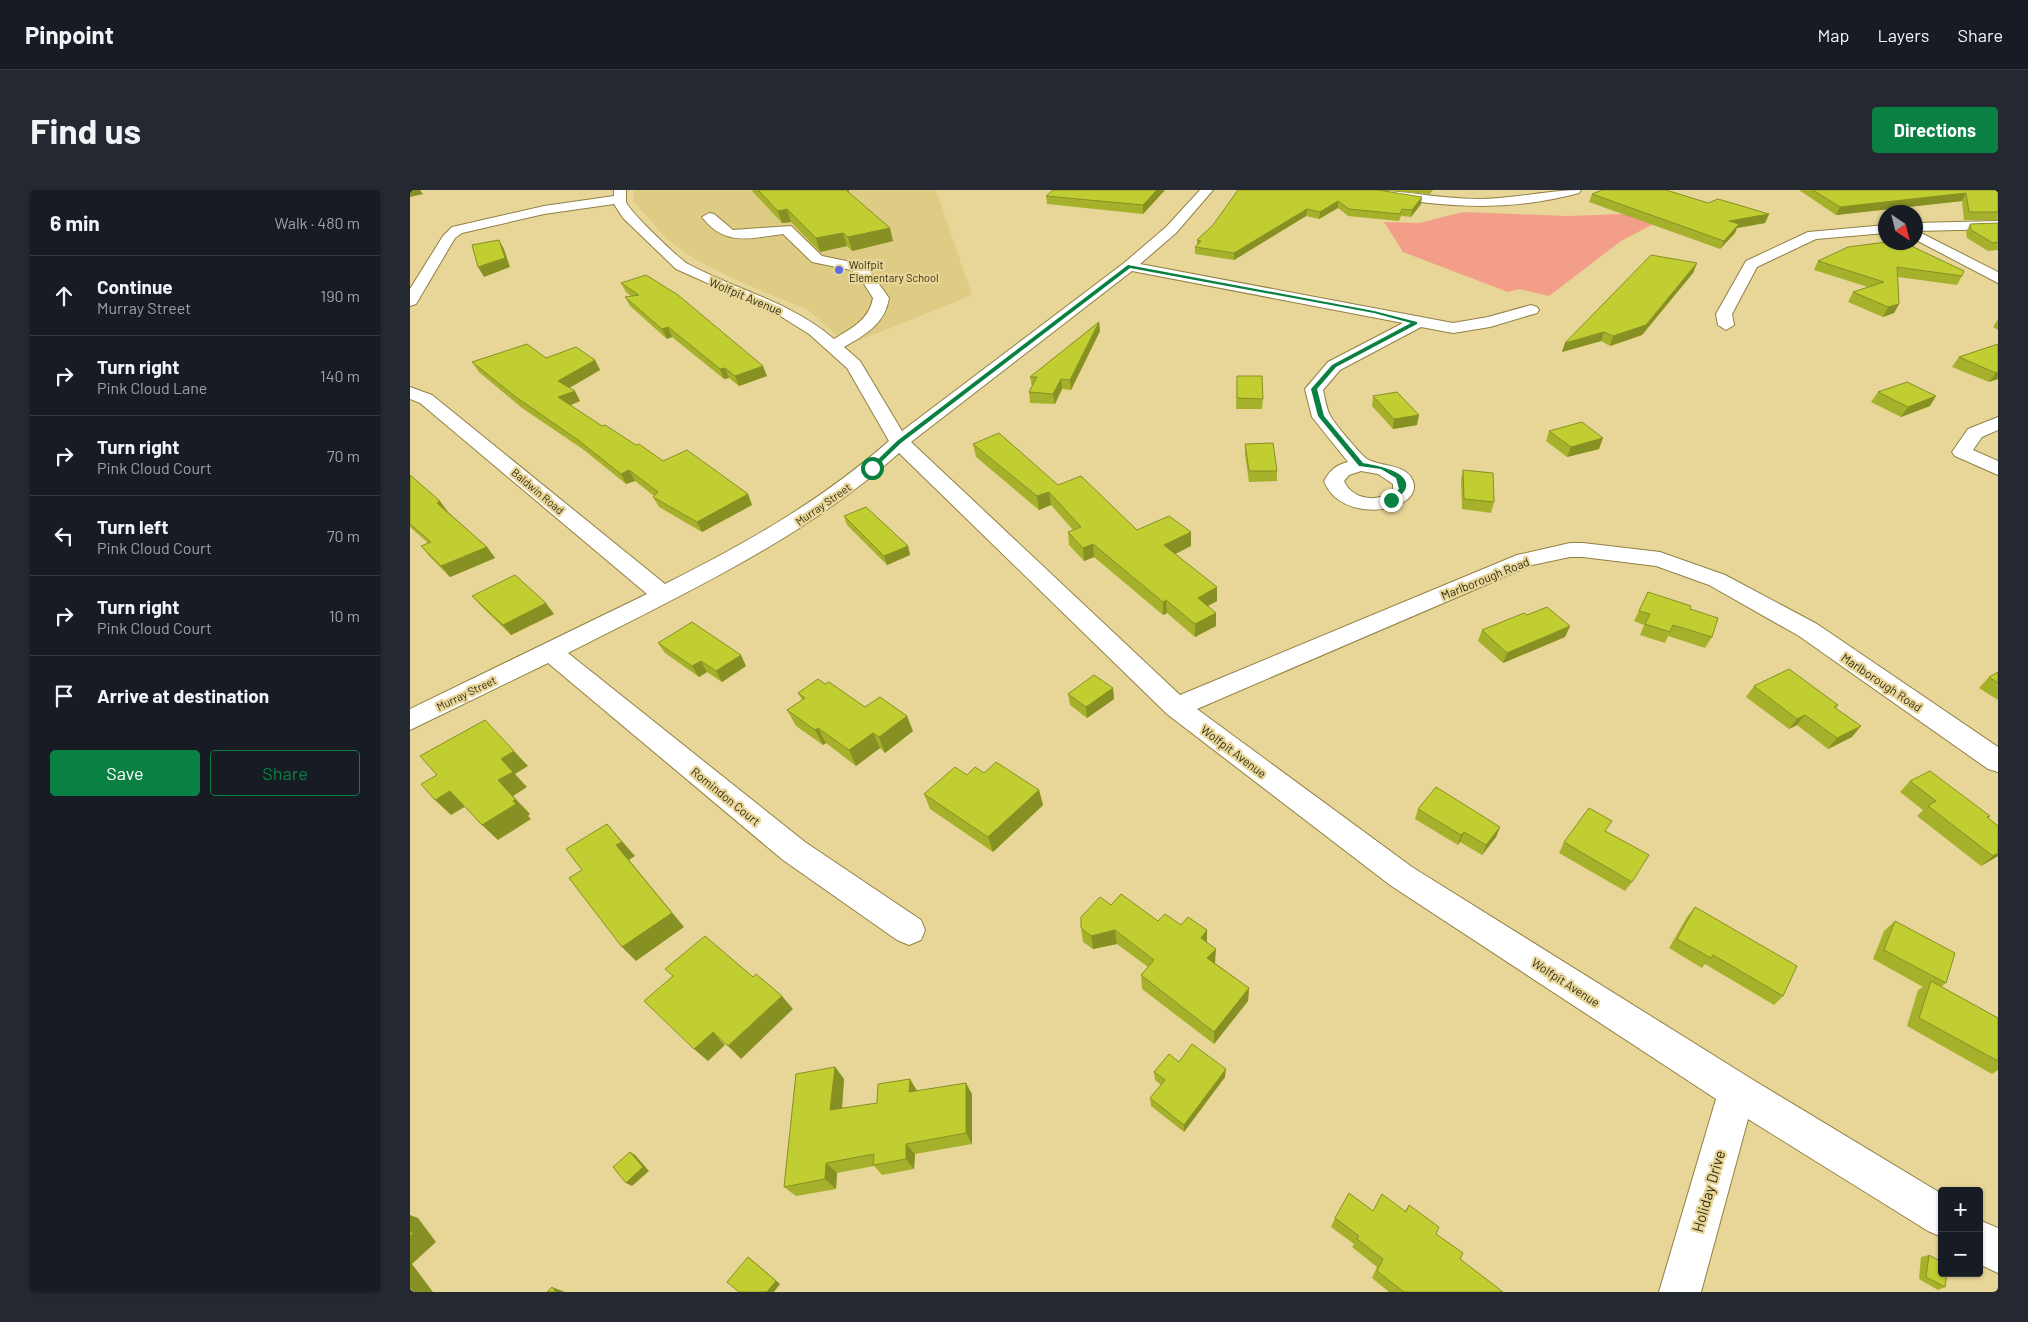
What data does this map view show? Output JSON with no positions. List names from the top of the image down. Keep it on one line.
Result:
{"streets":{"street":["Wolfpit Avenue","Baldwin Road","Murray Street","Marlborough Road","Romindon Court","Holiday Drive"]},"crossings":[["Wolfpit Avenue","Murray Street"],["Wolfpit Avenue","Marlborough Road"],["Wolfpit Avenue","Holiday Drive"],["Baldwin Road","Murray Street"],["Murray Street","Romindon Court"]],"places":["Wolfpit Elementary School"],"north":"bottom right","page":{"header":"Pinpoint","nav":["Map","Layers","Share"],"buttons":["Directions",["Save","Share"]],"title":"Find us","heading":["6 min","Walk · 480 m"],"list":[["Continue","Murray Street","190 m"],["Turn right","Pink Cloud Lane","140 m"],["Turn right","Pink Cloud Court","70 m"],["Turn left","Pink Cloud Court","70 m"],["Turn right","Pink Cloud Court","10 m"],"Arrive at destination"],"map_buttons":["+","−"]}}
